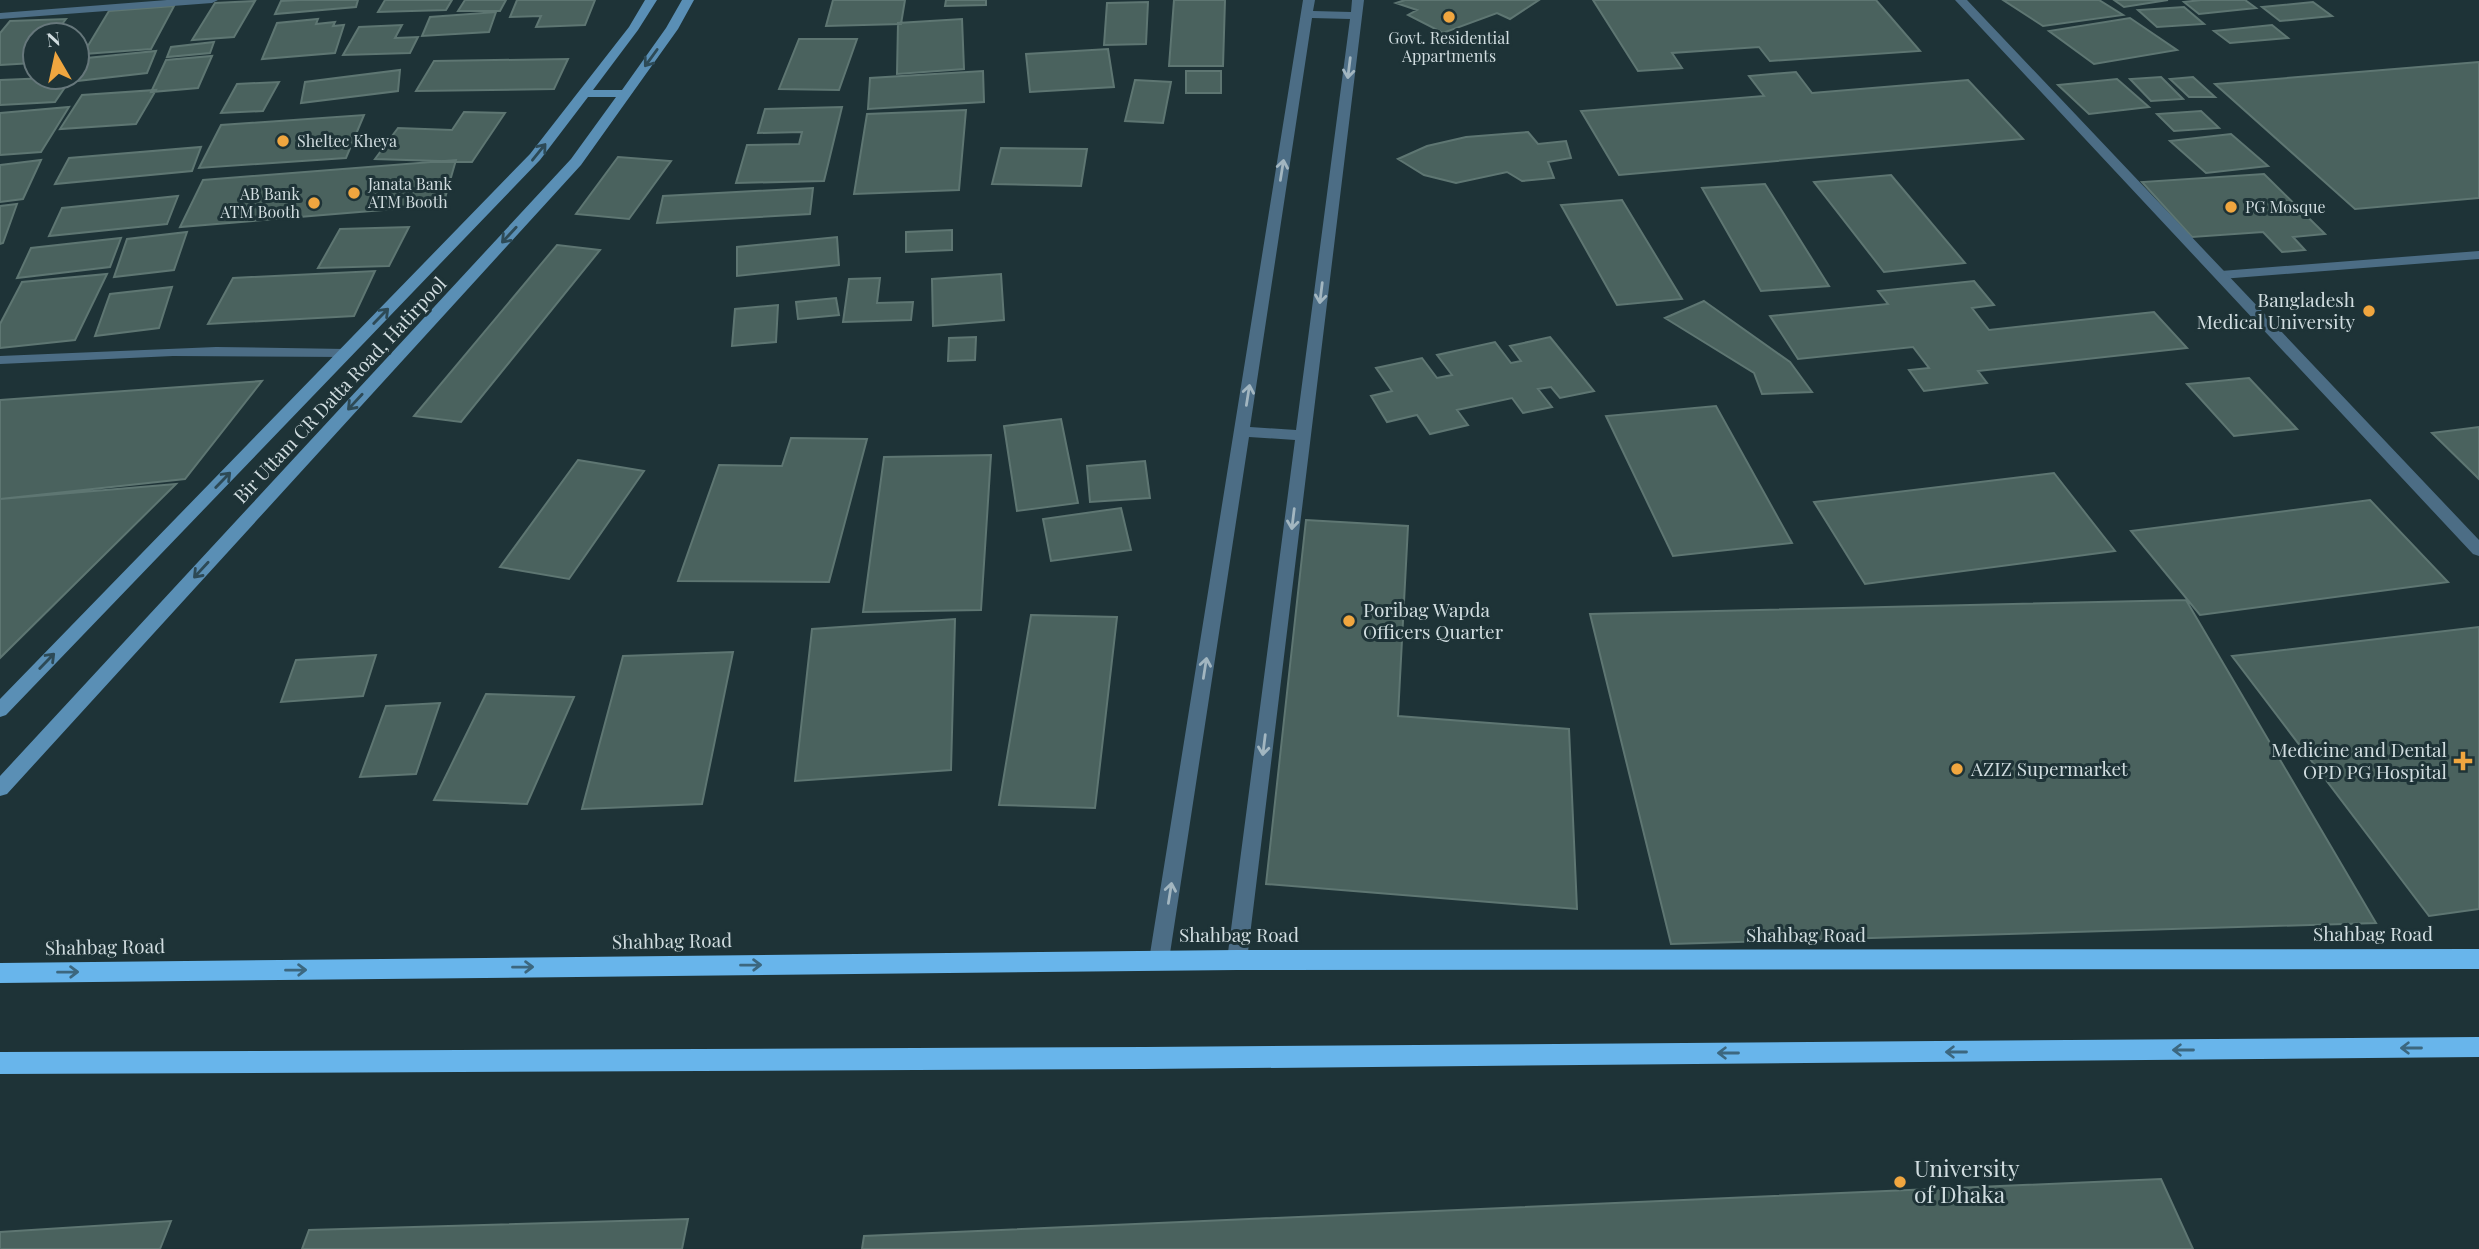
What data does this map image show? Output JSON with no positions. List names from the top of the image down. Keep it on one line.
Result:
{"streets":{"highway":["Shahbag Road"],"main road":["Bir Uttam CR Datta Road, Hatirpool"]},"places":{"other":["Govt. Residential Appartments","Sheltec Kheya","Janata Bank ATM Booth","AB Bank ATM Booth","PG Mosque","Bangladesh Medical University","Poribag Wapda Officers Quarter","AZIZ Supermarket","University of Dhaka"],"health":["Medicine and Dental OPD PG Hospital"]},"north":"top"}
